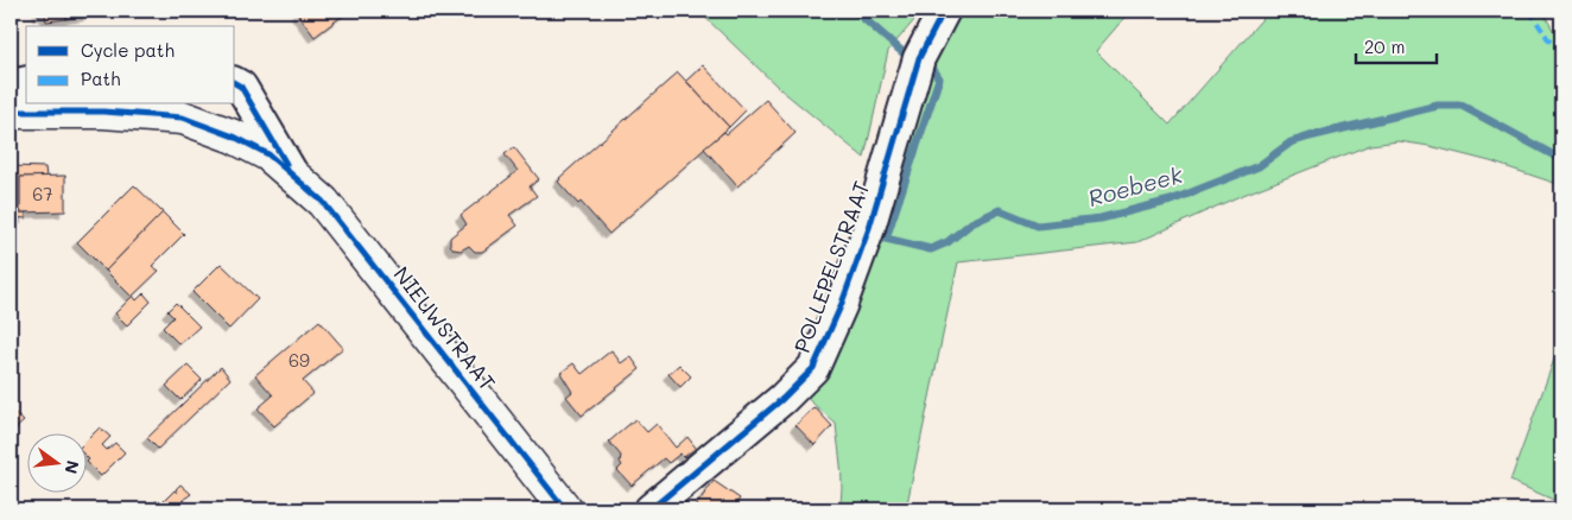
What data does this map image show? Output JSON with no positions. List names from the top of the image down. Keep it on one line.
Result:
{"streets":{"street":["POLLEPELSTRAAT","NIEUWSTRAAT"]},"water":["Roebeek"],"house_numbers":["67","69"],"legend":["Cycle path","Path"],"scale_bar":"20 m","north":"right"}
